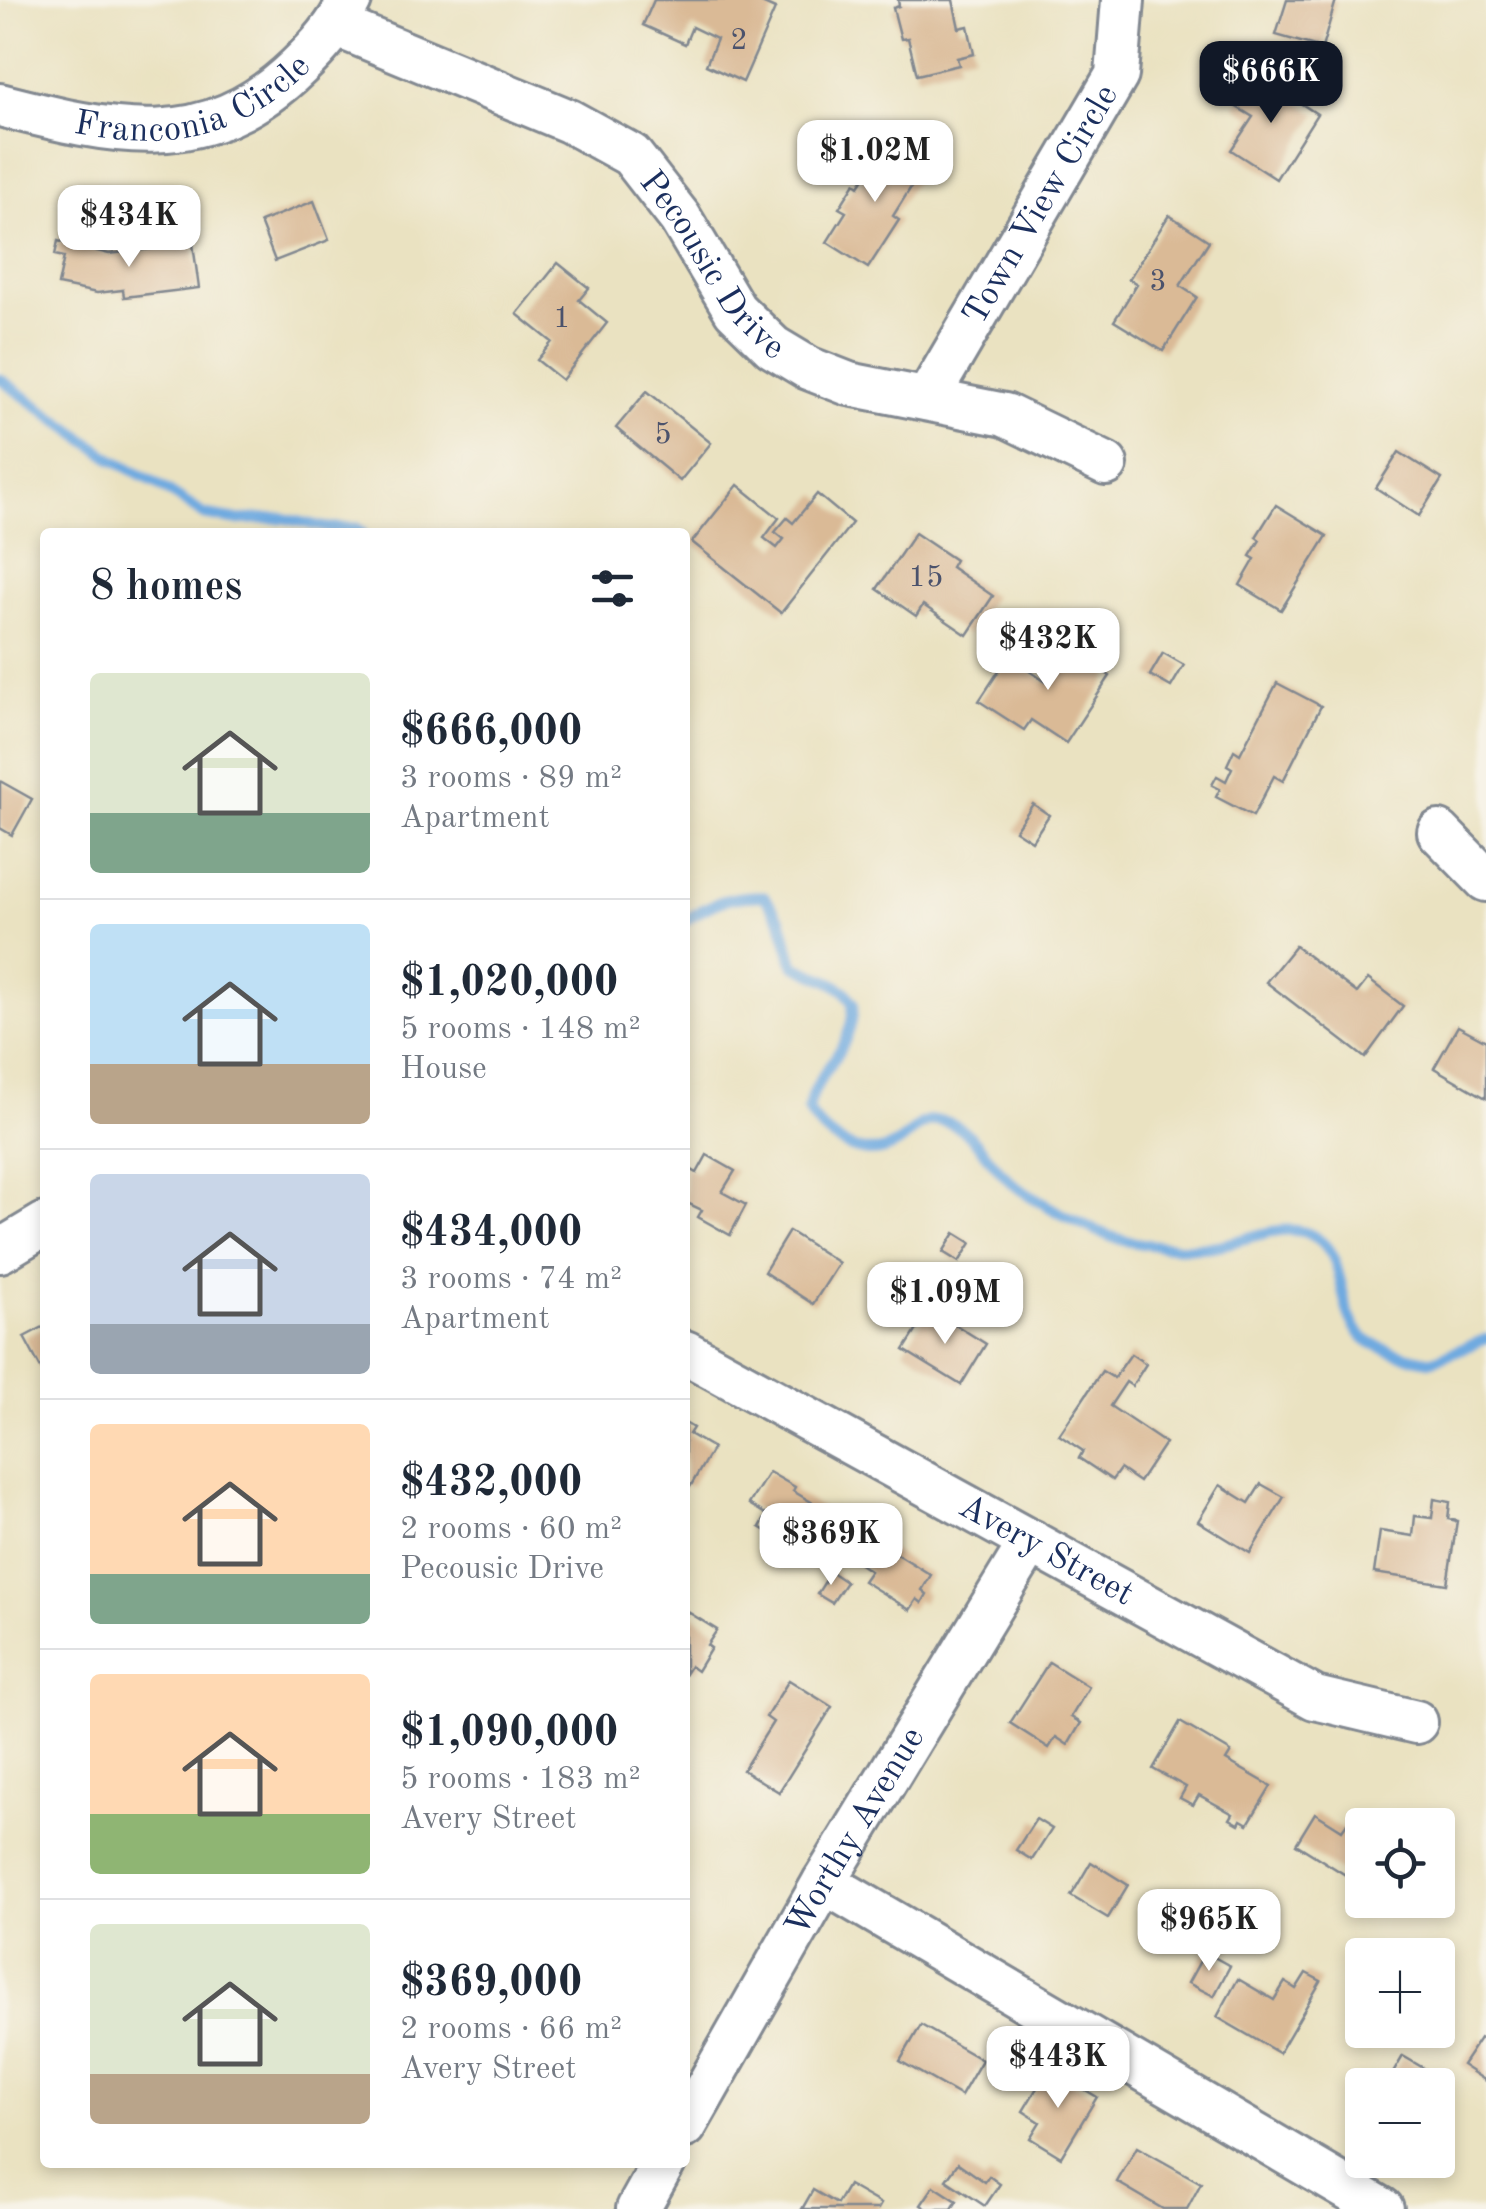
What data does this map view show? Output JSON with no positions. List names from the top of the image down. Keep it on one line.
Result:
{"streets":{"street":["Franconia Circle","Town View Circle","Pecousic Drive","Avery Street","Worthy Avenue"]},"crossings":[["Franconia Circle","Pecousic Drive"],["Town View Circle","Pecousic Drive"],["Avery Street","Worthy Avenue"]],"house_numbers":["2","3","1","5","15"],"page":{"price":["$666K","$1.02M","$434K","$432K","$1.09M","$369K","$965K","$443K"],"heading":"8 homes","list":[{"name":"$666,000","note":"3 rooms · 89 m² · Apartment"},{"name":"$1,020,000","note":"5 rooms · 148 m² · House"},{"name":"$434,000","note":"3 rooms · 74 m² · Apartment"},{"name":"$432,000","note":"2 rooms · 60 m² · Pecousic Drive"},{"name":"$1,090,000","note":"5 rooms · 183 m² · Avery Street"},{"name":"$369,000","note":"2 rooms · 66 m² · Avery Street"}],"map_buttons":["+","−"]}}
